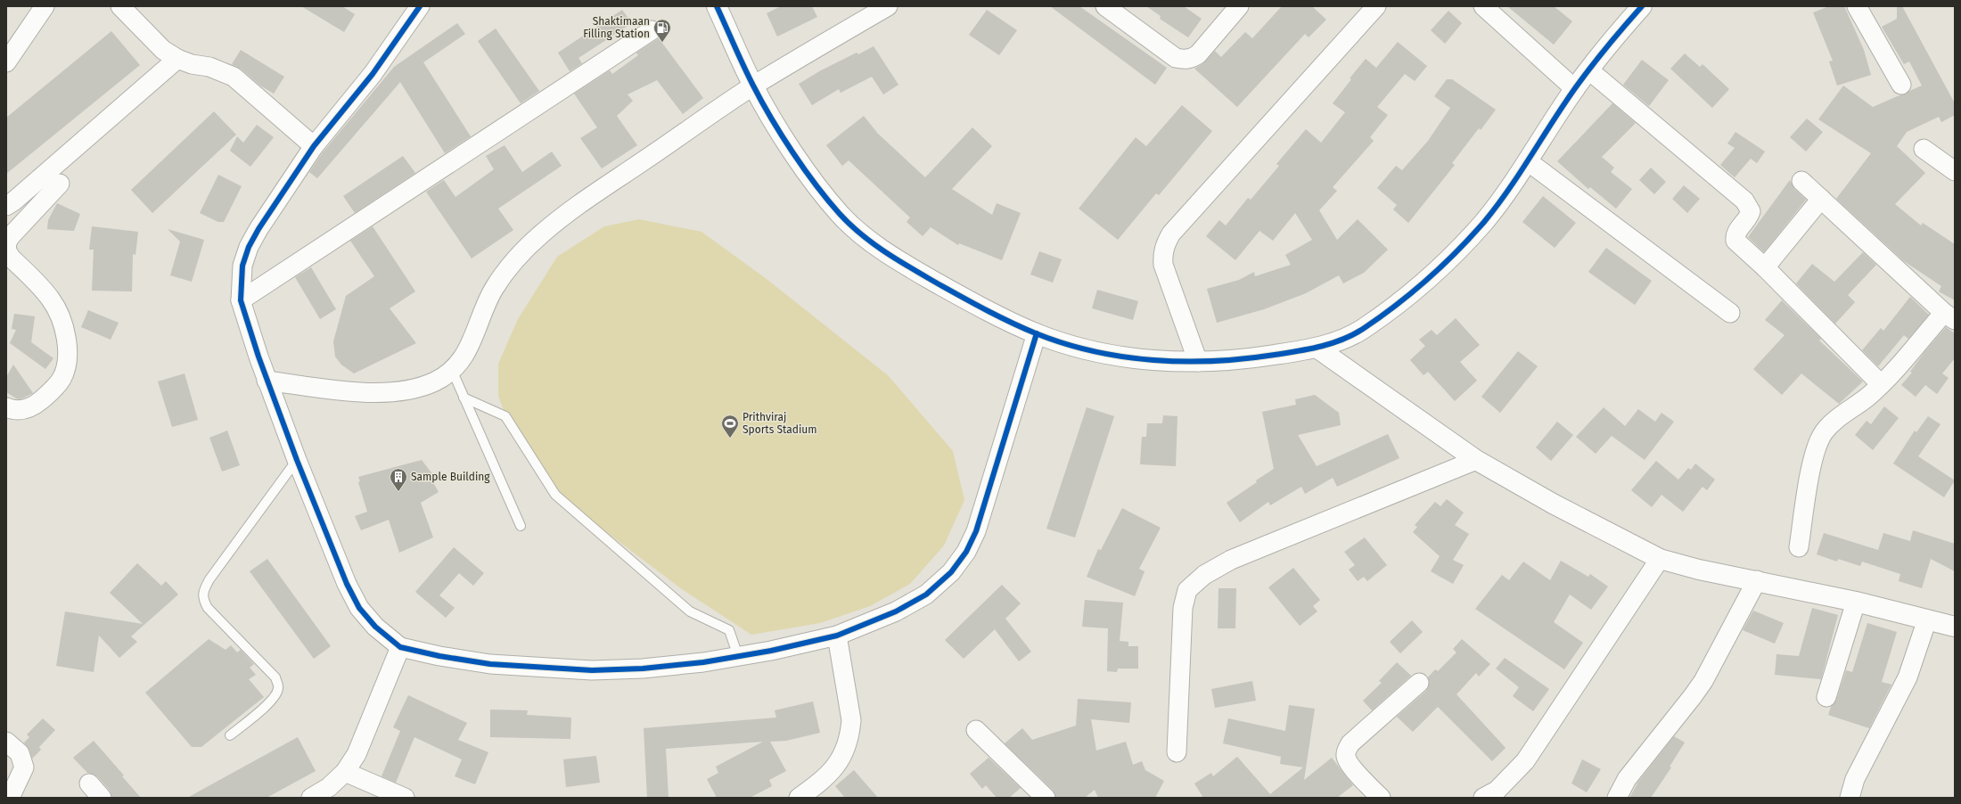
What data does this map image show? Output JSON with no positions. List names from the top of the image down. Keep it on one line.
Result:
{"places":{"fuel station":["Shaktimaan Filling Station"],"sports":["Prithviraj Sports Stadium"],"building":["Sample Building"]}}
